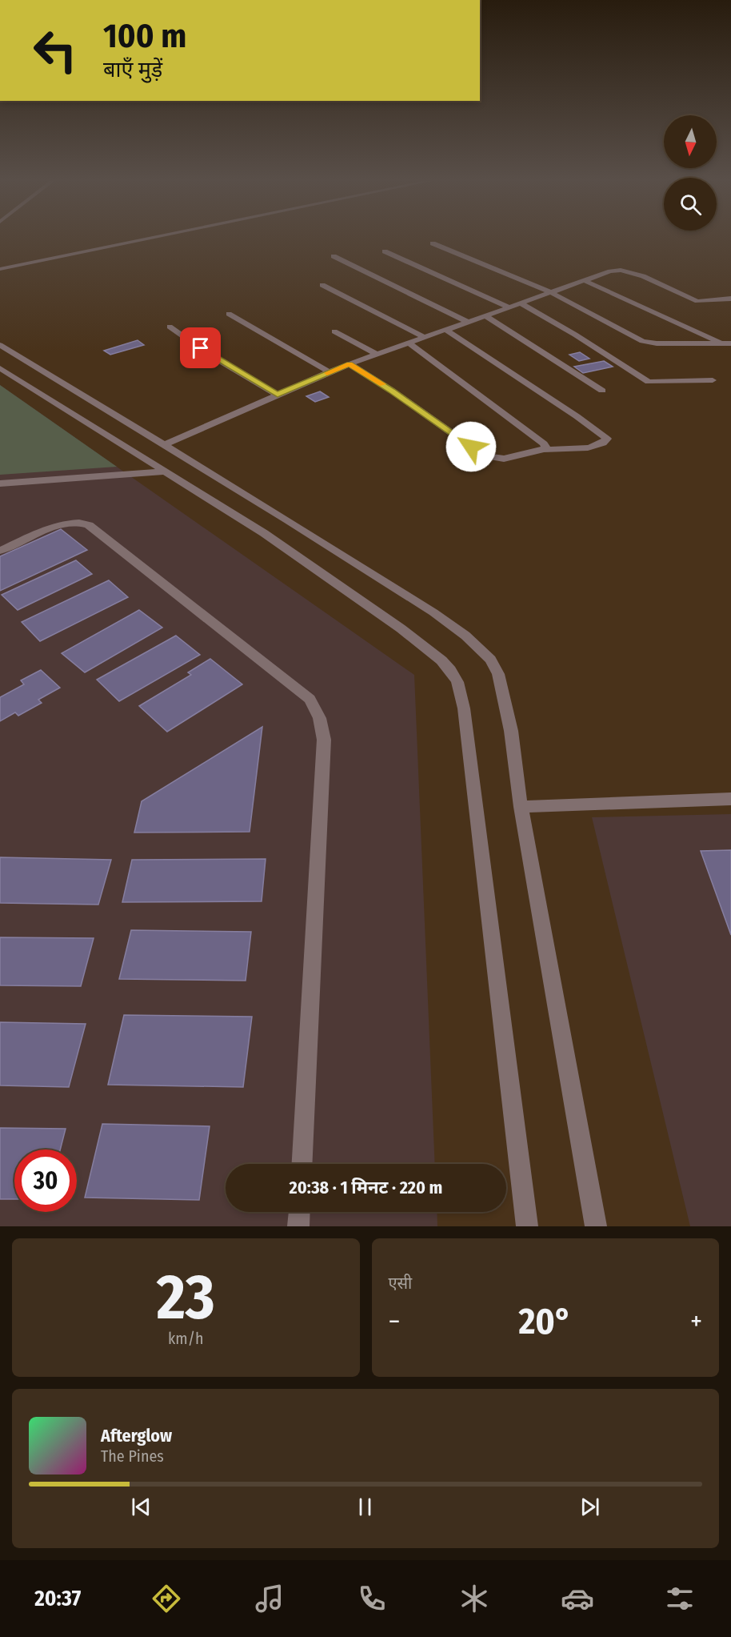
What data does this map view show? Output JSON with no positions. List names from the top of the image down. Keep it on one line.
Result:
{"north":"bottom","page":{"turn":["100 m","बाएँ मुड़ें"],"limit":"30","trip":"20:38 · 1 मिनट · 220 m","tile":[["23","km/h"],"एसी"],"heat":["−","20°","+"],"song":["Afterglow","The Pines"],"tabs":"20:37"}}
